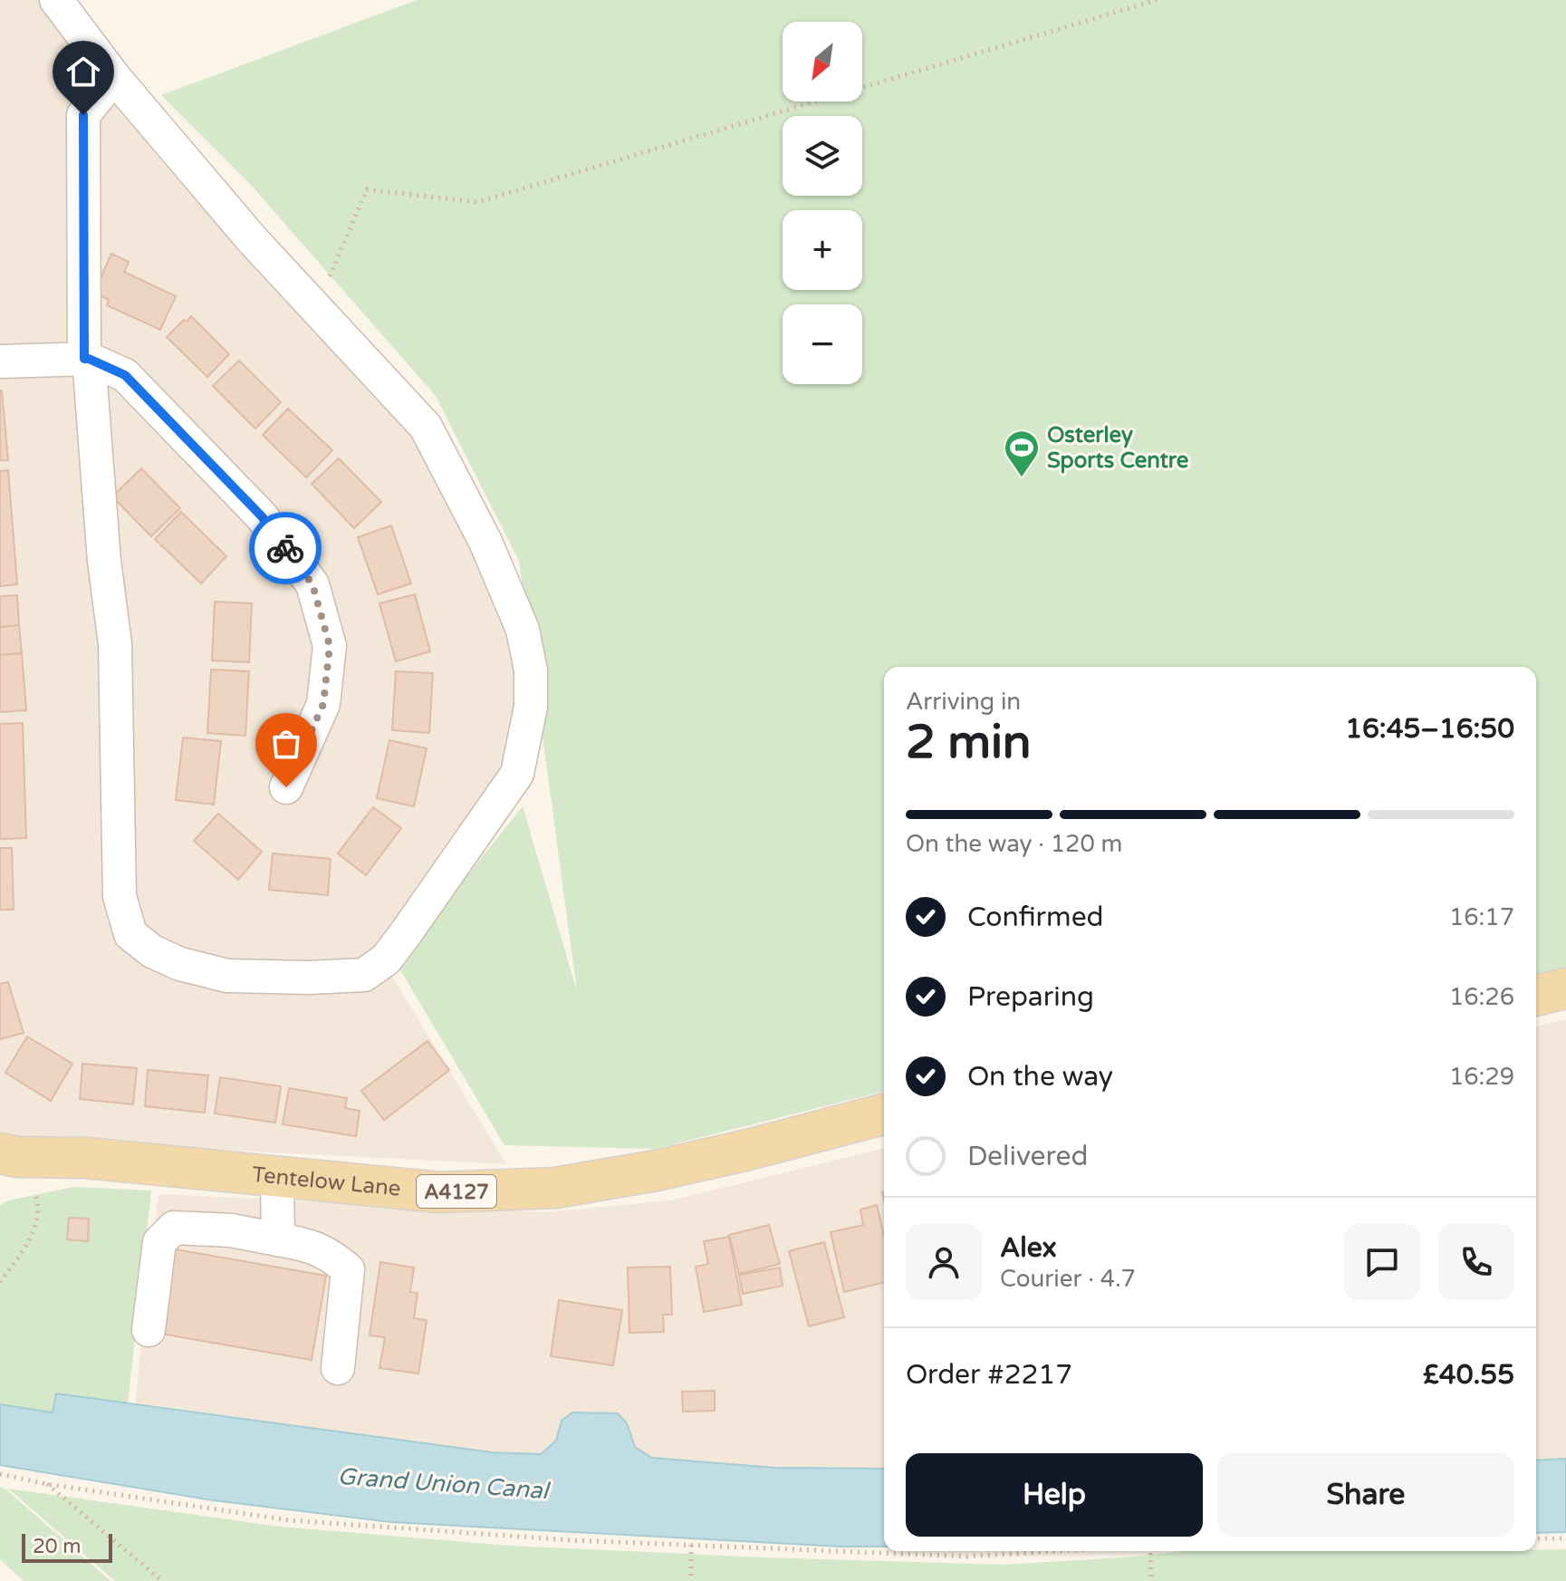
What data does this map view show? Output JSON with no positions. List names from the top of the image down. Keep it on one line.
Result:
{"streets":{"main road":["Tentelow Lane","A4127"]},"water":["Grand Union Canal"],"places":{"sports":["Osterley Sports Centre"]},"scale_bar":"20 m","north":"bottom left","page":{"map_buttons":["+","−"],"heading":["2 min","Arriving in","16:45–16:50"],"panel":["Alex","Courier · 4.7","Order #2217","£40.55"],"bar":"On the way · 120 m","list":[["Confirmed","16:17"],["Preparing","16:26"],["On the way","16:29"],"Delivered"],"buttons":["Help","Share"],"scale":"20 m"}}
